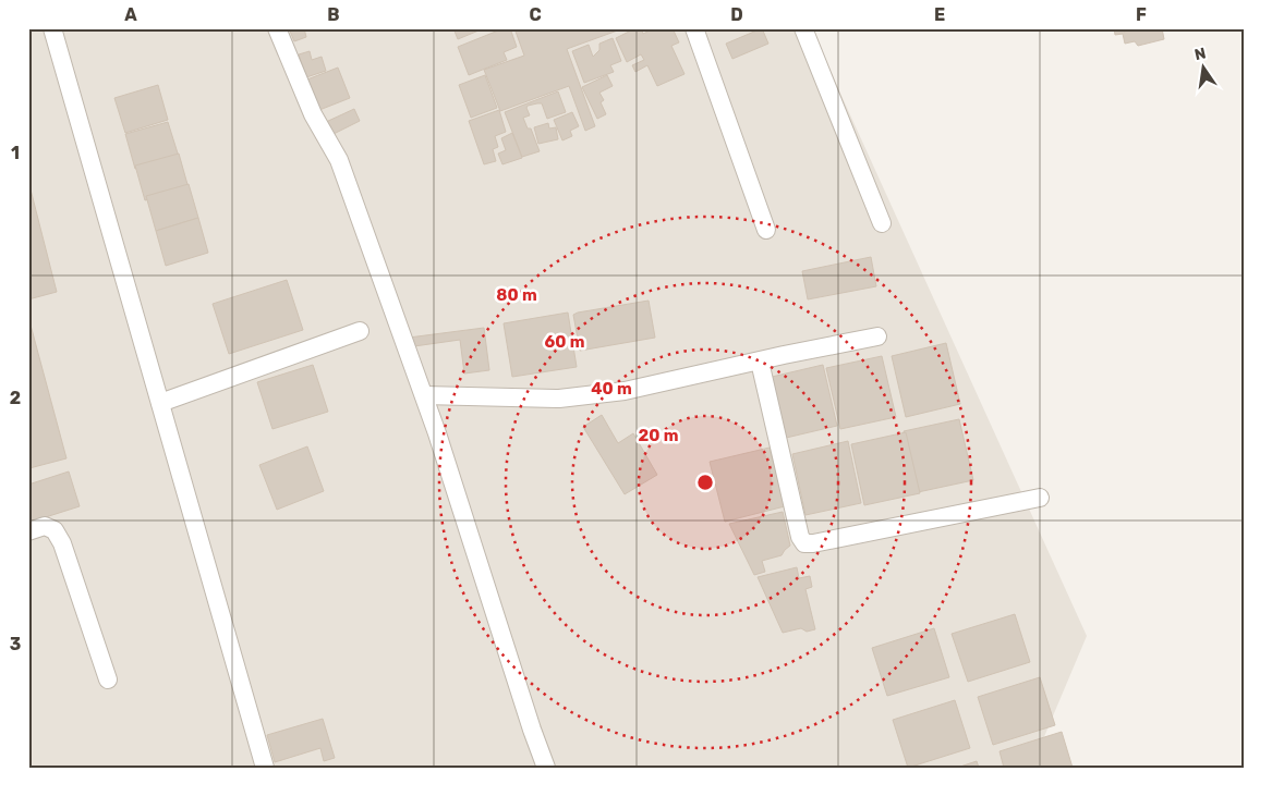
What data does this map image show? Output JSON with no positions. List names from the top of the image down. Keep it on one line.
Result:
{"north":"top","grid":{"columns":["A","B","C","D","E","F"],"rows":["1","2","3"]},"rings":["80 m","60 m","40 m","20 m"]}
